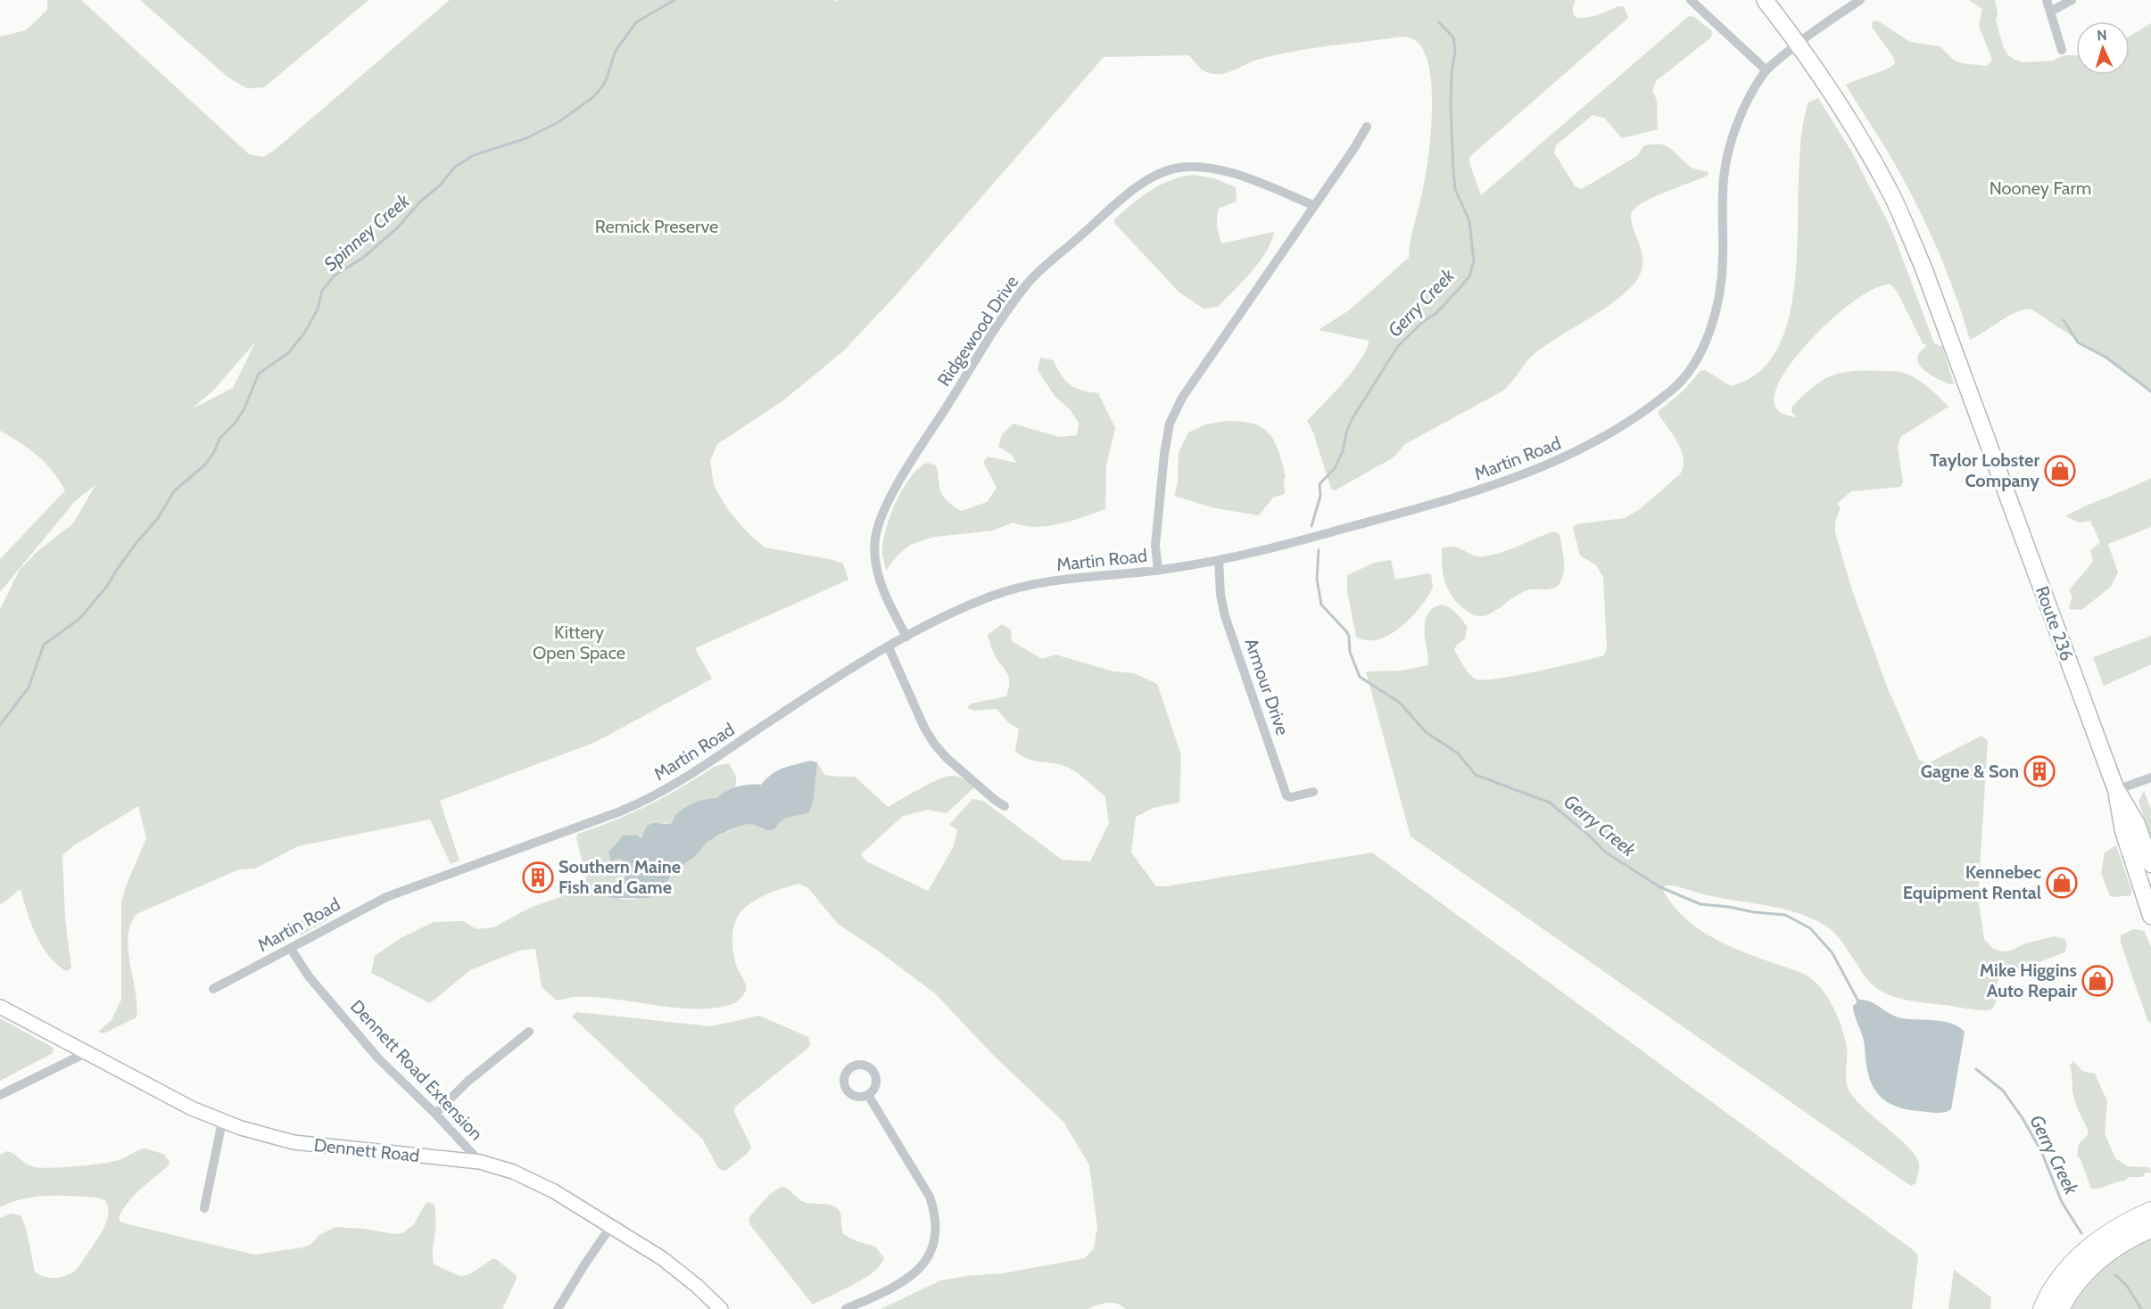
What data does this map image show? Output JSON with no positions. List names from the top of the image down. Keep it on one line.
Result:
{"streets":{"main road":["Route 236"],"street":["Ridgewood Drive","Martin Road","Armour Drive","Dennett Road Extension","Dennett Road"]},"crossings":[["Ridgewood Drive","Martin Road"],["Martin Road","Route 236"],["Martin Road","Armour Drive"],["Martin Road","Dennett Road Extension"],["Dennett Road Extension","Dennett Road"]],"water":["Spinney Creek","Gerry Creek"],"parks":["Nooney Farm","Remick Preserve","Kittery Open Space"],"places":{"shop":["Taylor Lobster Company","Kennebec Equipment Rental","Mike Higgins Auto Repair"],"building":["Gagne & Son","Southern Maine Fish and Game"]},"north":"top"}
